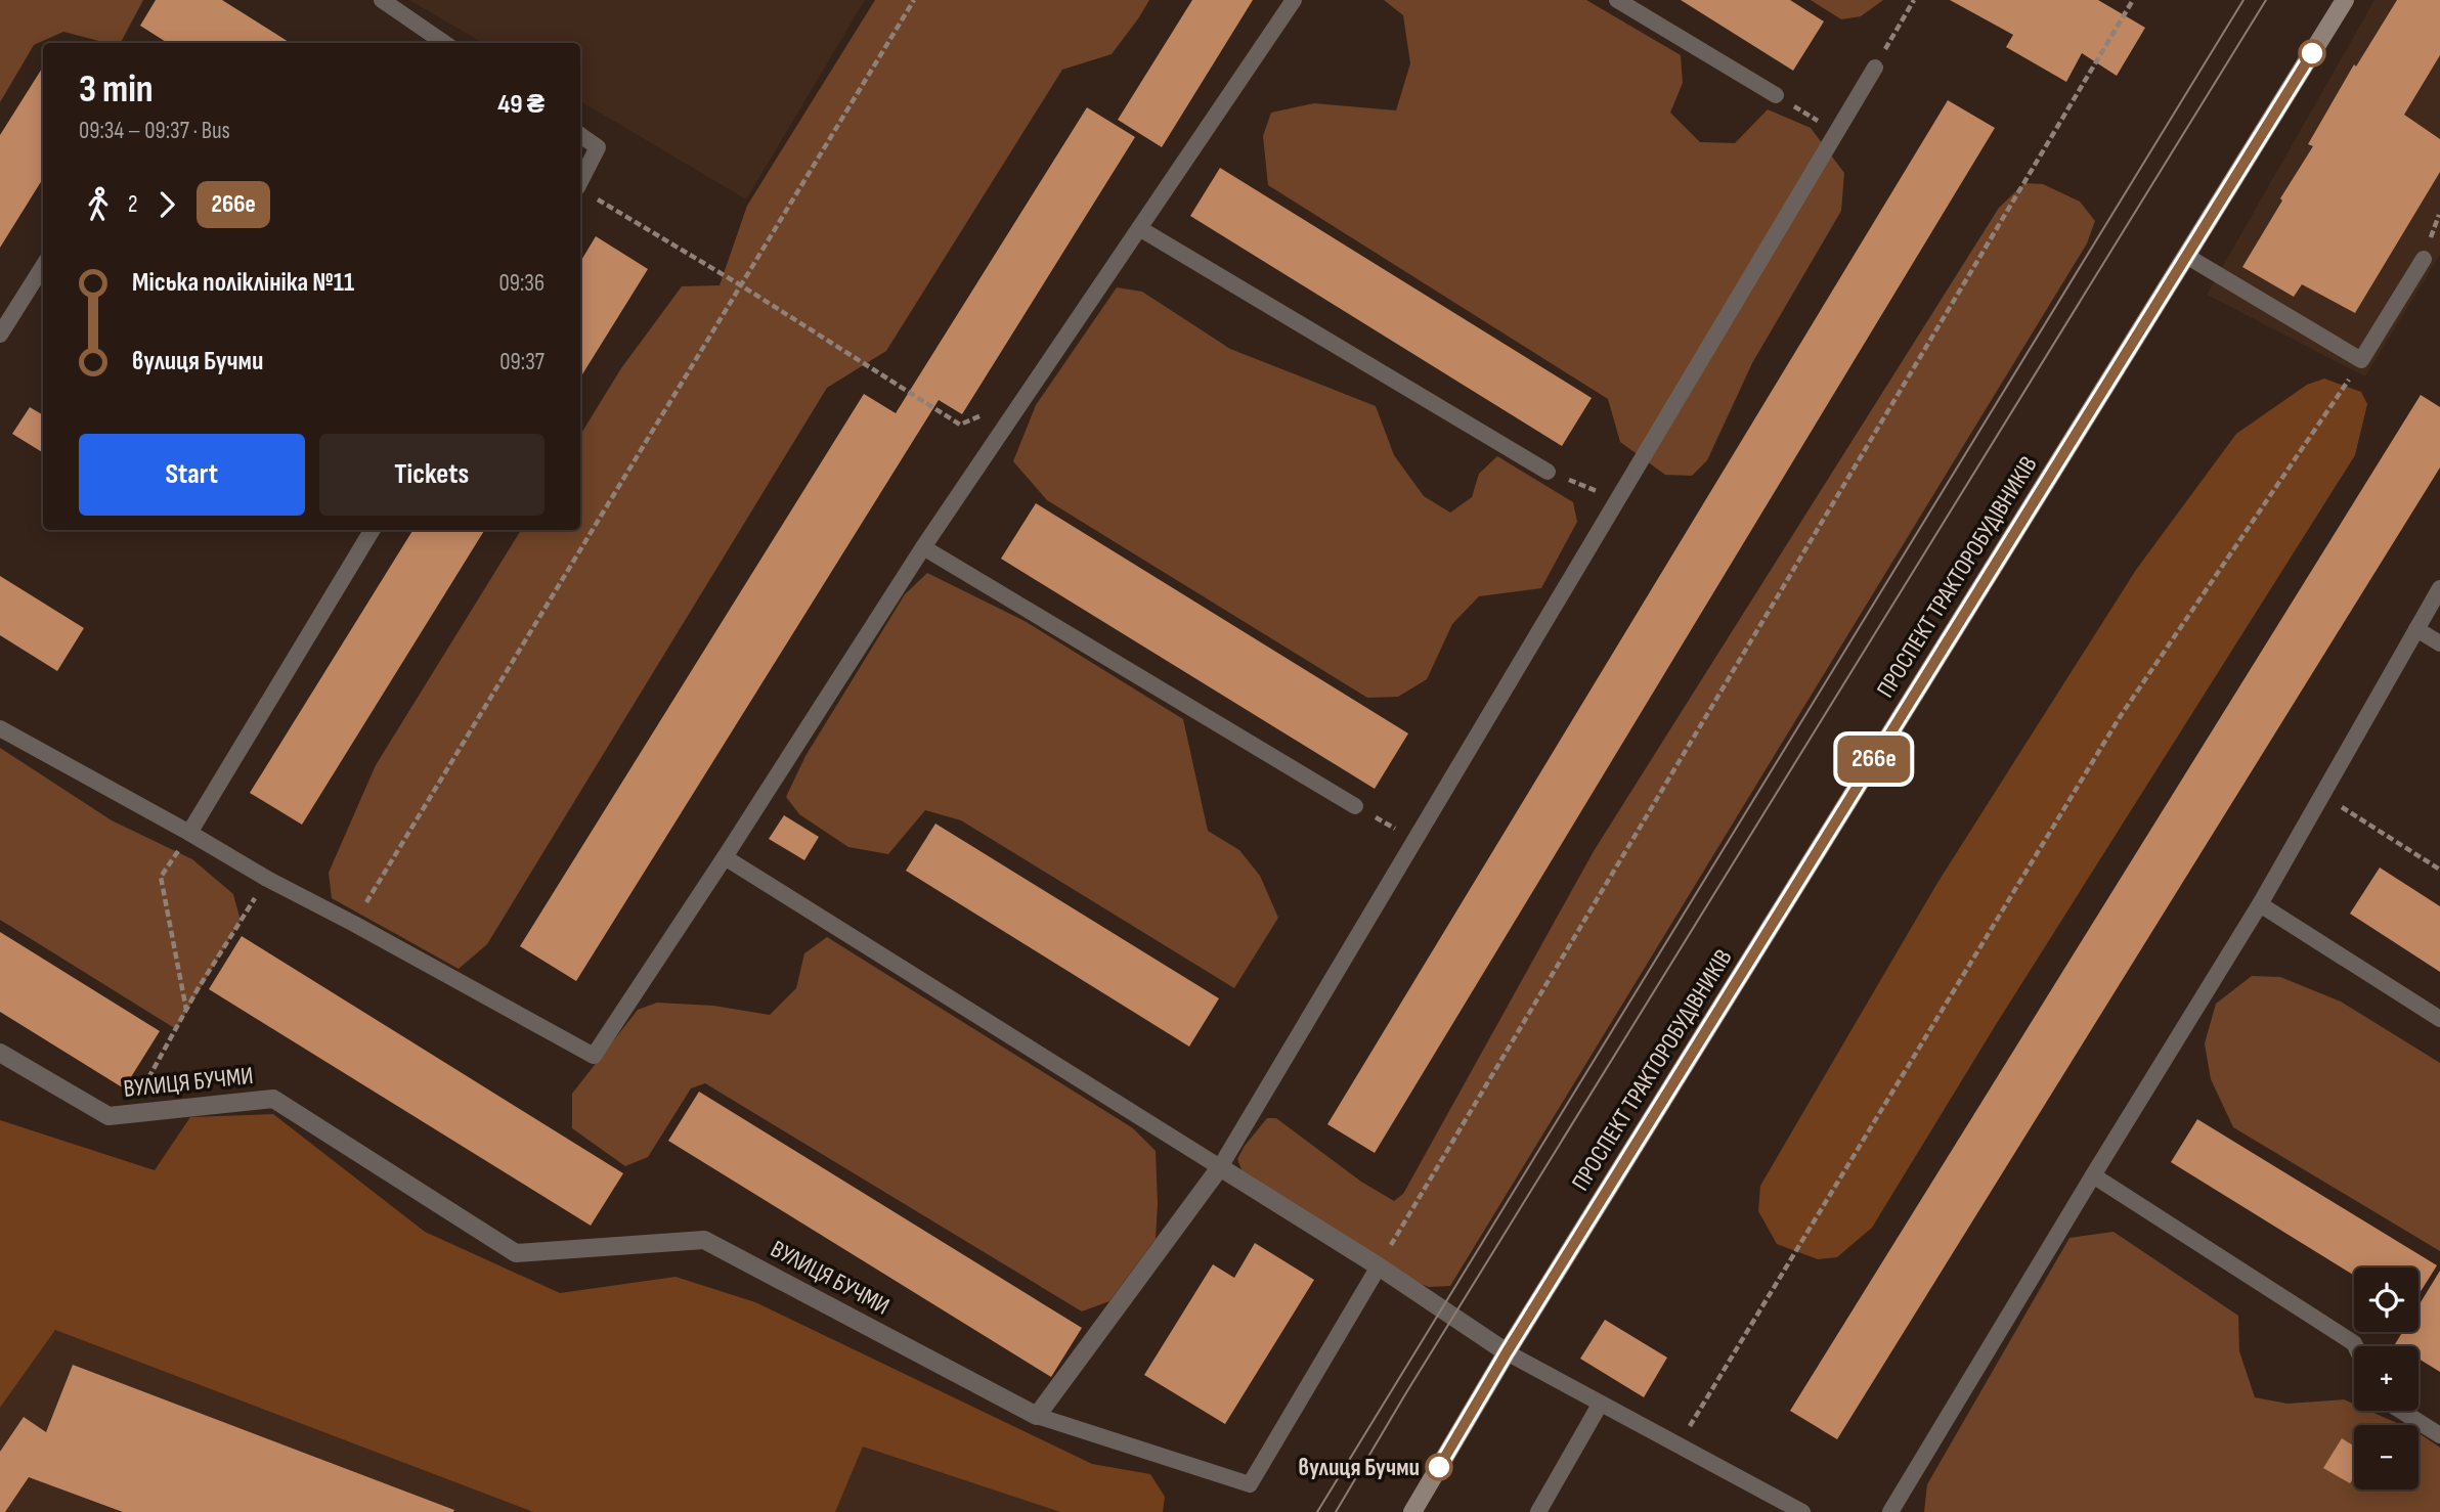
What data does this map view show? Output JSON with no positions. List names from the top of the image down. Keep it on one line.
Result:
{"streets":{"street":["ПРОСПЕКТ ТРАКТОРОБУДІВНИКІВ","ВУЛИЦЯ БУЧМИ"]},"places":["вулиця Бучми"],"lines":["bus line 266е"],"page":{"on_map":"266е","heading":["3 min","09:34 – 09:37 · Bus","49 ₴"],"legs":["2","266е"],"list":[{"name":"Міська поліклініка №11","value":"09:36"},{"name":"вулиця Бучми","value":"09:37"}],"buttons":["Start","Tickets"],"map_buttons":["+","−"]}}
